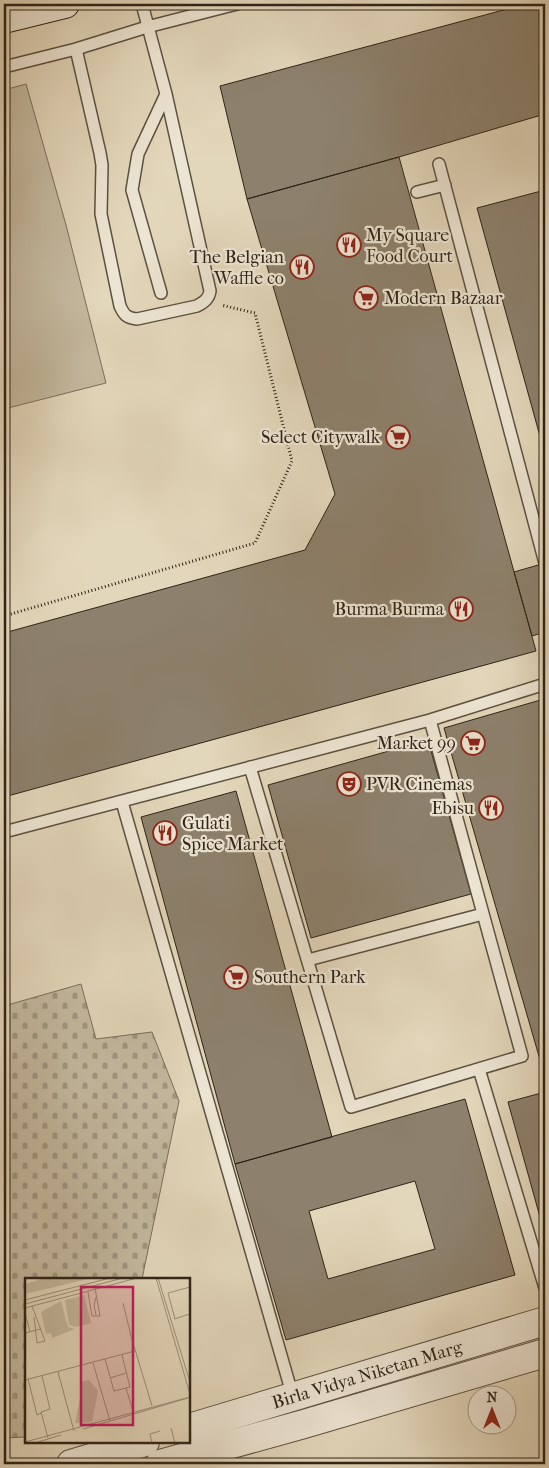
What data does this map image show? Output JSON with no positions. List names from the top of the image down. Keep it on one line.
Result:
{"streets":{"street":["Birla Vidya Niketan Marg"]},"places":{"restaurant":["My Square Food Court","The Belgian Waffle co","Burma Burma","Ebisu","Gulati Spice Market"],"supermarket":["Modern Bazaar","Select Citywalk","Market 99","Southern Park"],"theatre":["PVR Cinemas"]},"north":"top"}
